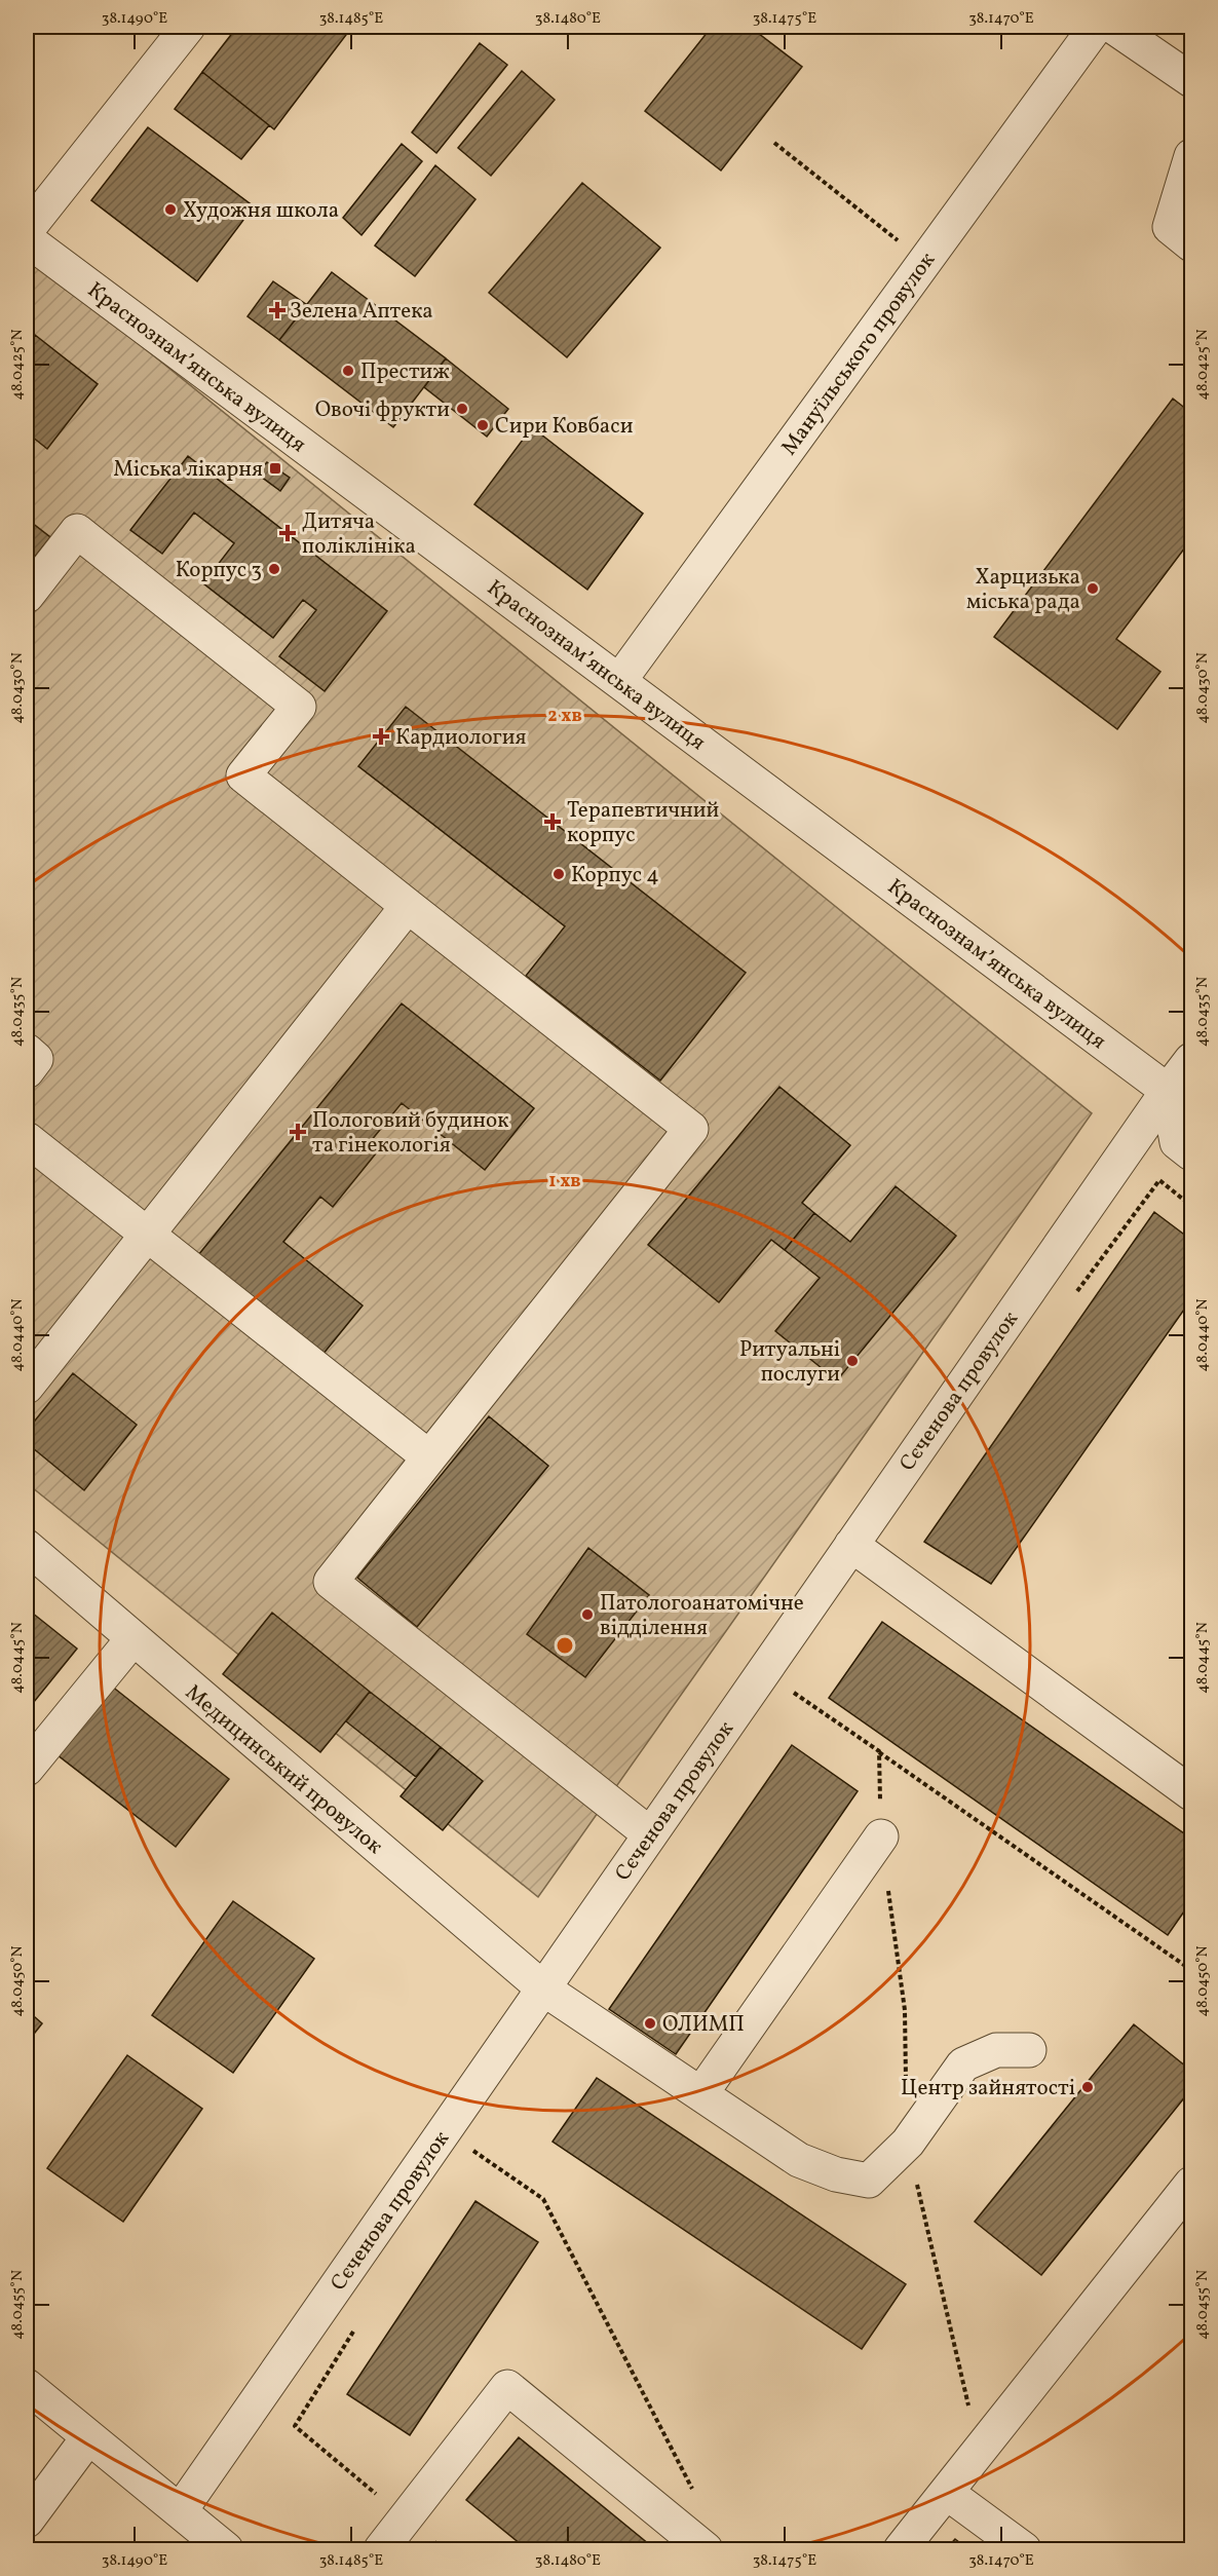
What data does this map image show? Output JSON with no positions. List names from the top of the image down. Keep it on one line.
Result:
{"streets":{"street":["Мануїльського провулок","Краснознамʼянська вулиця","Сєченова провулок","Медицинський провулок"]},"crossings":[["Мануїльського провулок","Краснознамʼянська вулиця"],["Краснознамʼянська вулиця","Сєченова провулок"],["Сєченова провулок","Медицинський провулок"]],"places":{"other":["Художня школа","Престиж","Овочі фрукти","Сири Ковбаси","Корпус 3","Харцизька міська рада","Корпус 4","Ритуальні послуги","Патологоанатомічне відділення","ОЛИМП","Центр зайнятості"],"health":["Зелена Аптека","Дитяча поліклініка","Кардиология","Терапевтичний корпус","Пологовий будинок та гінекологія"],"transit":["Міська лікарня"]},"coordinates":["38.1490°E","38.1485°E","38.1480°E","38.1475°E","38.1470°E","48.0425°N","48.0430°N","48.0435°N","48.0440°N","48.0445°N","48.0450°N","48.0455°N"],"rings":["2 хв","1 хв"]}
